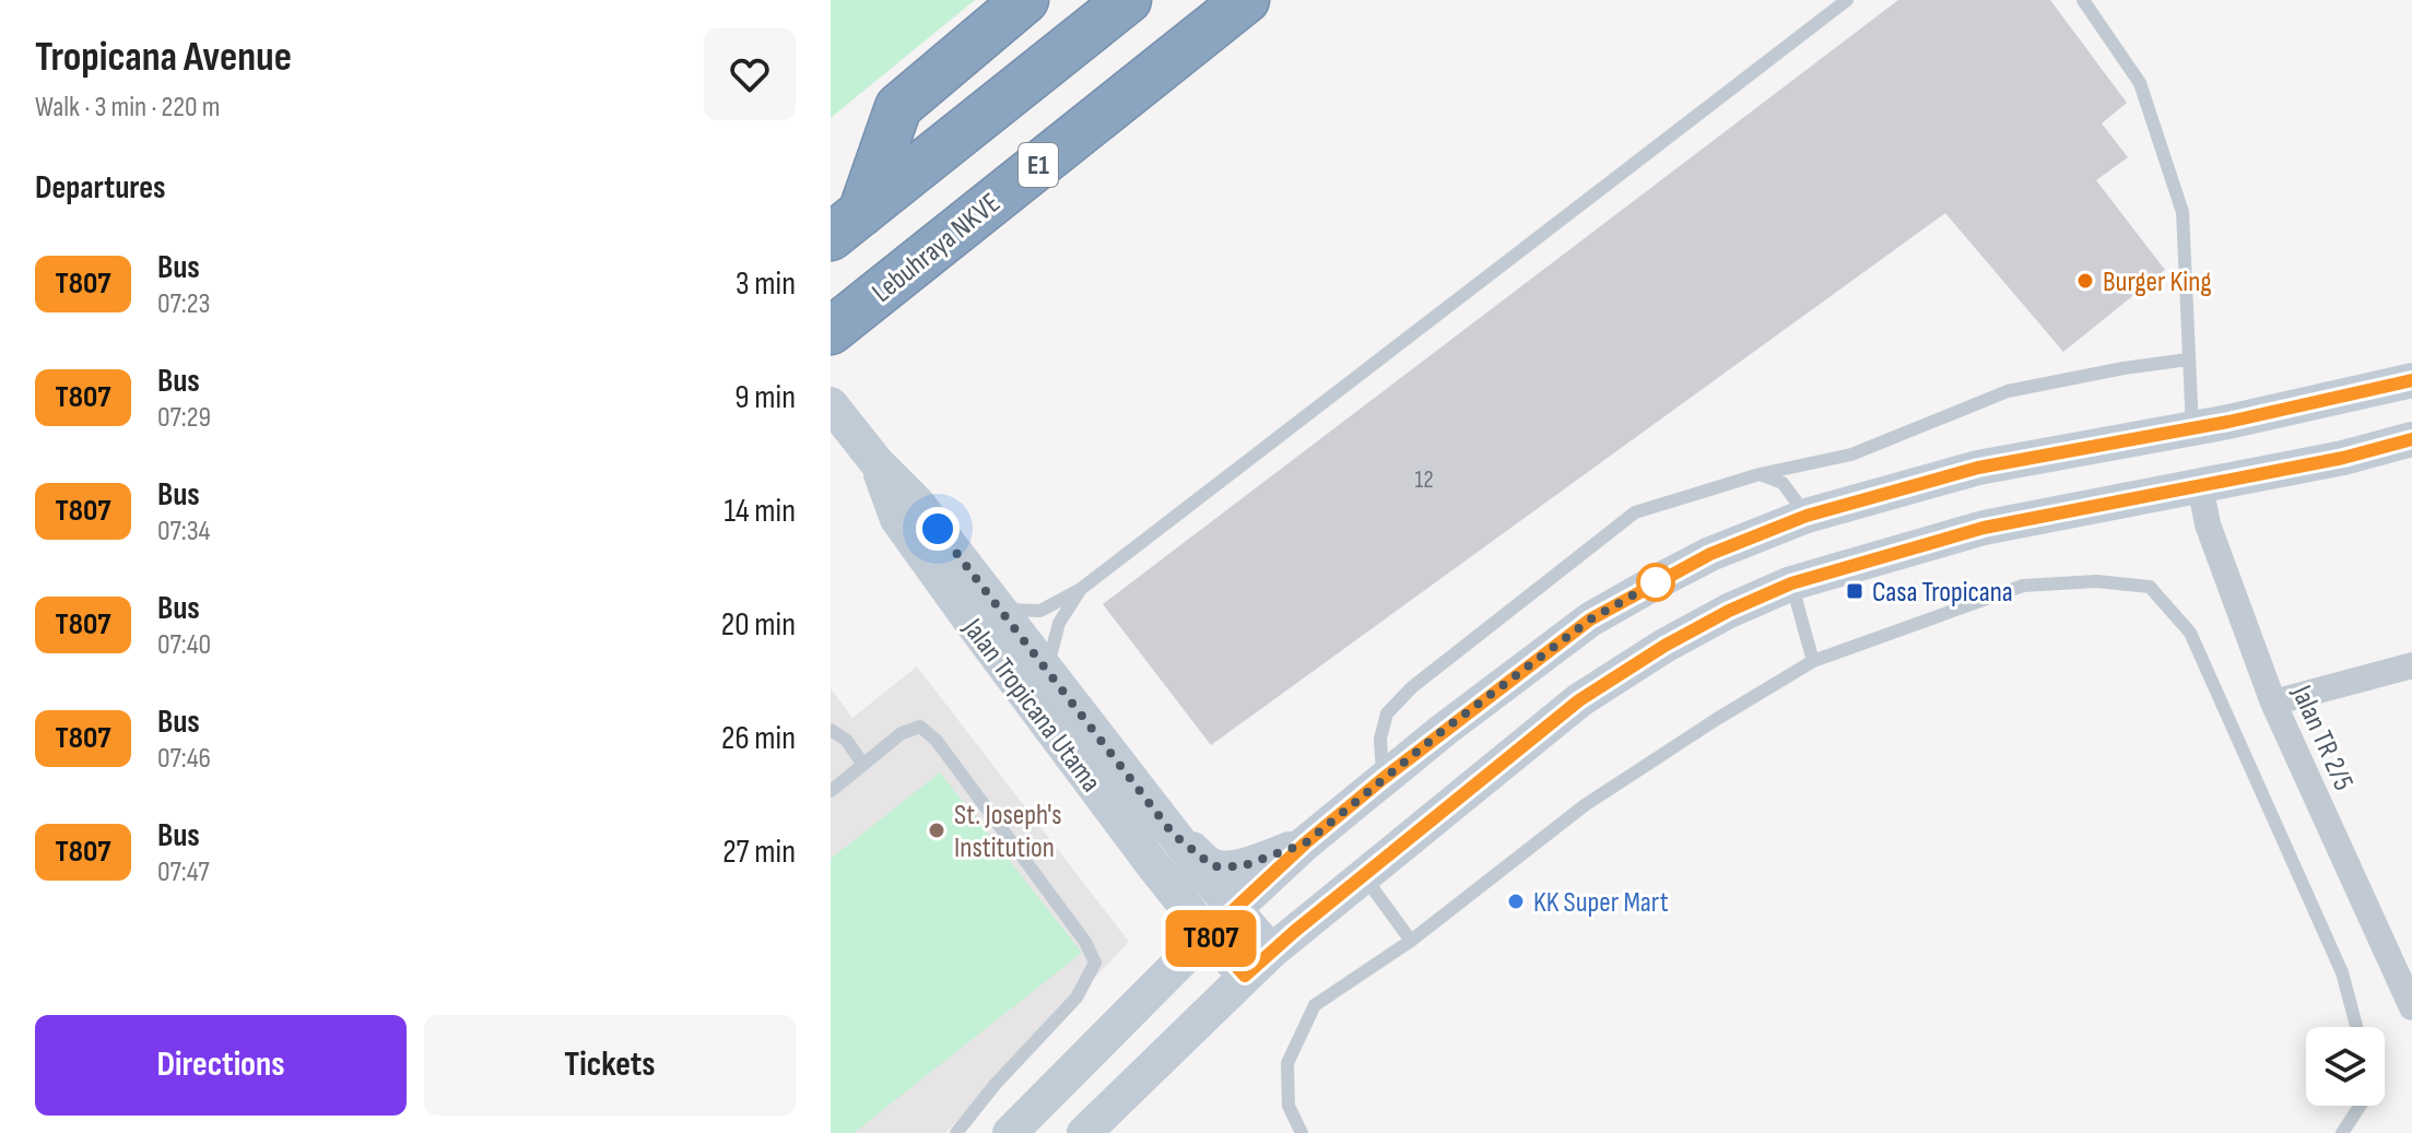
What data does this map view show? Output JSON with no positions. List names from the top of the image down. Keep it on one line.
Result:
{"streets":{"highway":["E1","Lebuhraya NKVE"],"main road":["Jalan Tropicana Utama"],"street":["Jalan TR 2/5"]},"places":{"other":["Burger King","St. Joseph's Institution","KK Super Mart"],"transit":["Casa Tropicana"]},"lines":["bus line T807"],"house_numbers":["12"],"page":{"heading":[["Tropicana Avenue","Walk · 3 min · 220 m"],"Departures"],"on_map":"T807","list":[{"mark":"T807","name":"Bus","note":"07:23","value":"3 min"},{"mark":"T807","name":"Bus","note":"07:29","value":"9 min"},{"mark":"T807","name":"Bus","note":"07:34","value":"14 min"},{"mark":"T807","name":"Bus","note":"07:40","value":"20 min"},{"mark":"T807","name":"Bus","note":"07:46","value":"26 min"},{"mark":"T807","name":"Bus","note":"07:47","value":"27 min"}],"buttons":["Directions","Tickets"]}}
